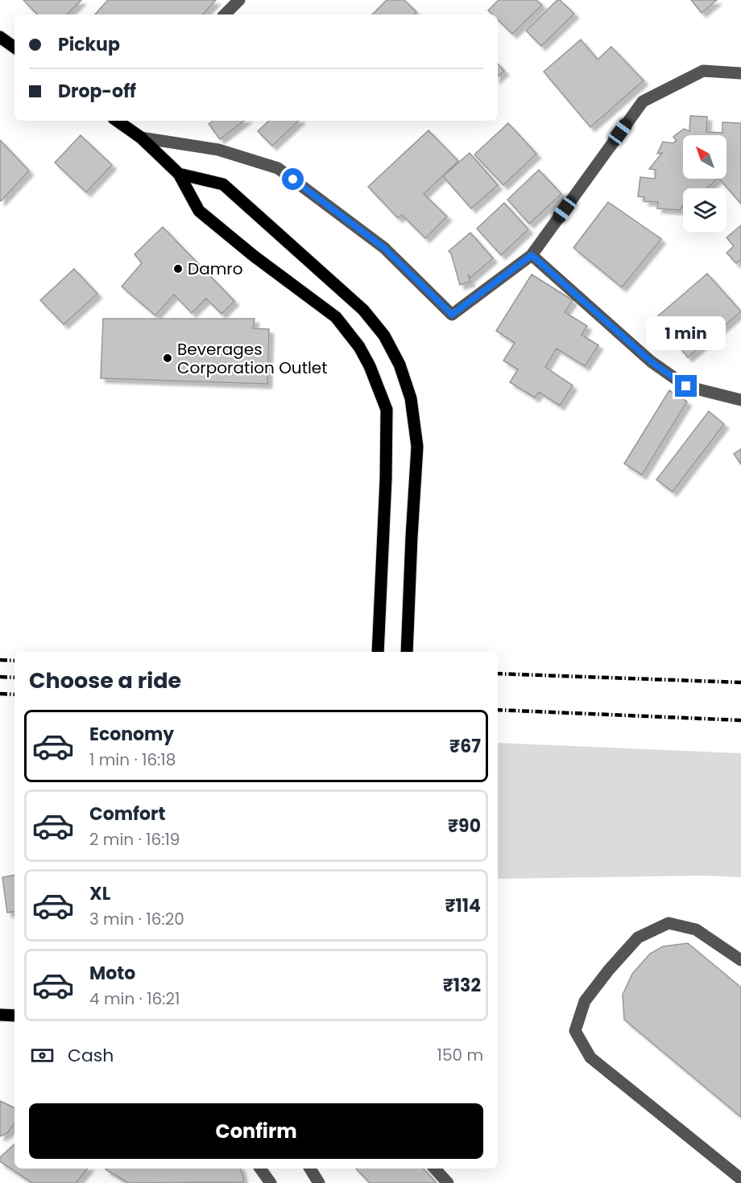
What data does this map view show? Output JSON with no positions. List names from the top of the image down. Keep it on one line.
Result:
{"places":["Damro","Beverages Corporation Outlet"],"north":"top left","page":{"banner":["Pickup","Drop-off"],"bubble":"1 min","heading":"Choose a ride","list":[{"name":"Economy","note":"1 min · 16:18","value":"₹67"},{"name":"Comfort","note":"2 min · 16:19","value":"₹90"},{"name":"XL","note":"3 min · 16:20","value":"₹114"},{"name":"Moto","note":"4 min · 16:21","value":"₹132"}],"pay":["Cash","150 m"],"buttons":"Confirm"}}
